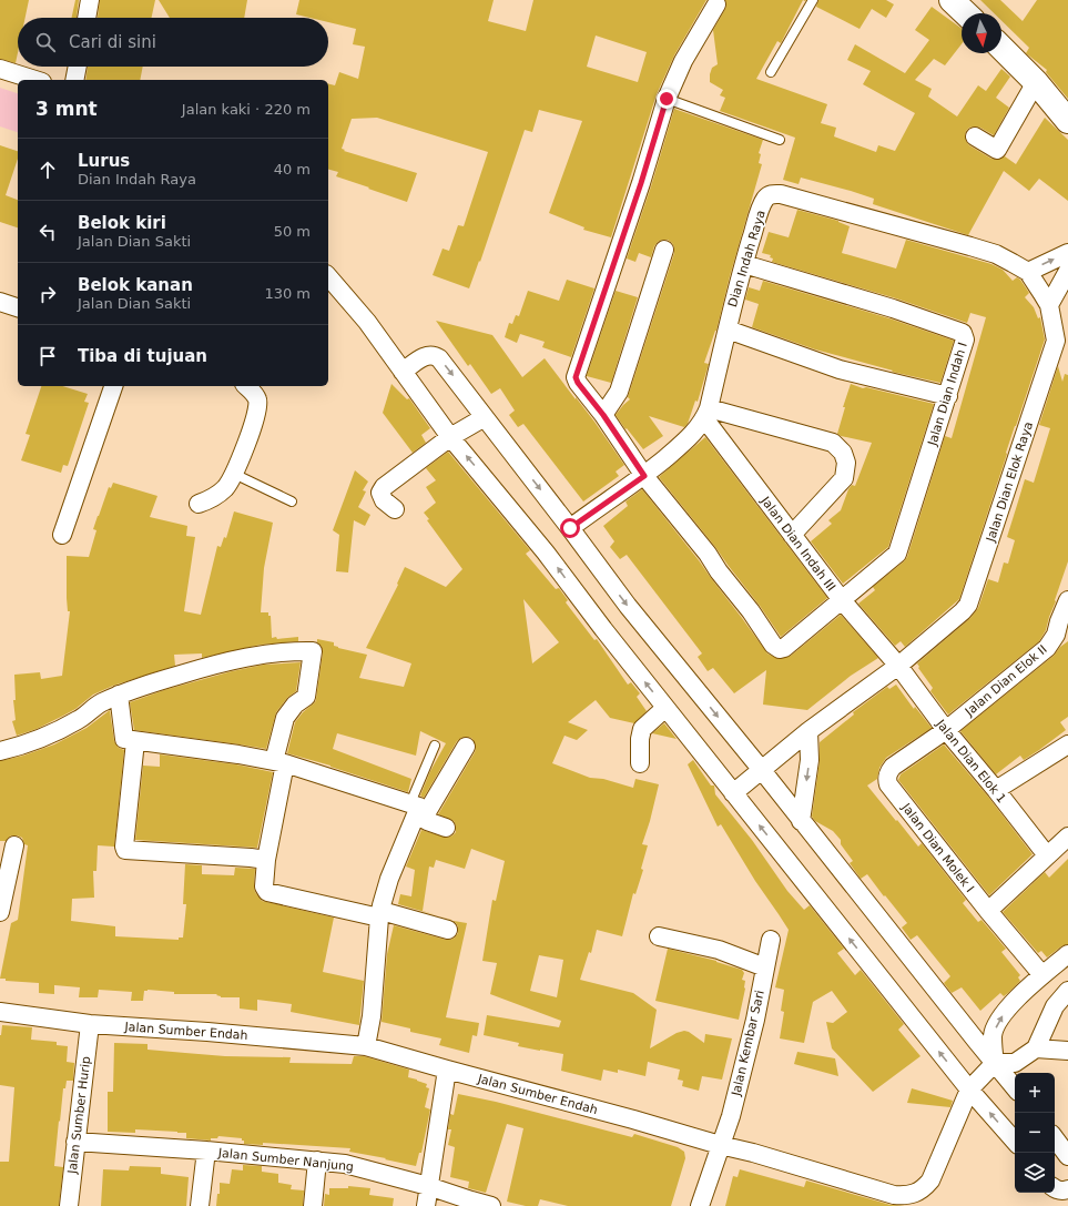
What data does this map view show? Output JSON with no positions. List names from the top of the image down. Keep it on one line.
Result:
{"streets":{"street":["Dian Indah Raya","Jalan Dian Indah I","Jalan Dian Elok Raya","Jalan Dian Indah III","Jalan Dian Elok II","Jalan Dian Elok 1","Jalan Dian Molek I","Jalan Sumber Endah","Jalan Kembar Sari","Jalan Sumber Hurip","Jalan Sumber Nanjung"]},"crossings":[["Dian Indah Raya","Jalan Dian Indah I"],["Dian Indah Raya","Jalan Dian Elok Raya"],["Dian Indah Raya","Jalan Dian Indah III"],["Jalan Dian Indah I","Jalan Dian Indah III"],["Jalan Dian Elok Raya","Jalan Dian Indah III"],["Jalan Dian Elok Raya","Jalan Dian Elok 1"],["Jalan Dian Indah III","Jalan Dian Elok 1"],["Jalan Dian Elok II","Jalan Dian Elok 1"],["Jalan Dian Elok II","Jalan Dian Molek I"],["Jalan Dian Elok 1","Jalan Dian Molek I"],["Jalan Sumber Endah","Jalan Kembar Sari"],["Jalan Sumber Endah","Jalan Sumber Hurip"],["Jalan Sumber Hurip","Jalan Sumber Nanjung"]],"north":"bottom","page":{"search":"Cari di sini","heading":["3 mnt","Jalan kaki · 220 m"],"list":[["Lurus","Dian Indah Raya","40 m"],["Belok kiri","Jalan Dian Sakti","50 m"],["Belok kanan","Jalan Dian Sakti","130 m"],"Tiba di tujuan"],"map_buttons":["+","−"]}}
